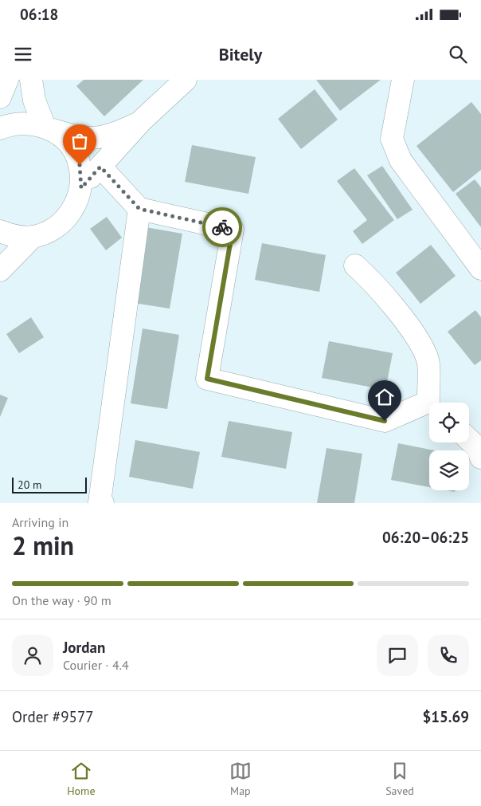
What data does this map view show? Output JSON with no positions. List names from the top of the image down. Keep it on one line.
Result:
{"scale_bar":"20 m","page":{"status":"06:18","header":"Bitely","scale":"20 m","heading":["2 min","Arriving in","06:20–06:25"],"panel":["Jordan","Courier · 4.4","Order #9577","$15.69"],"bar":"On the way · 90 m","tabs":["Home","Map","Saved"]}}
